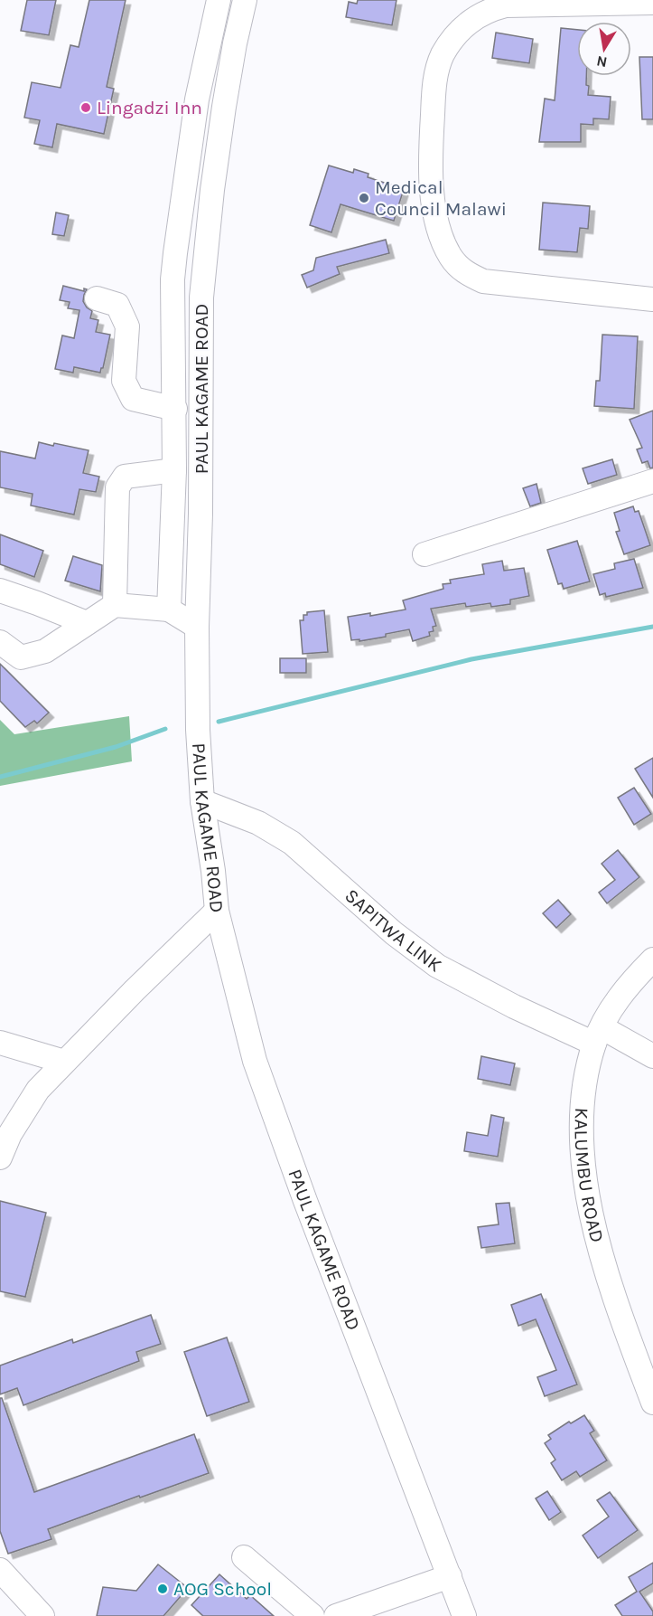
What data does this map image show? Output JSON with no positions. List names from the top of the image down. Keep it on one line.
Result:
{"streets":{"street":["PAUL KAGAME ROAD","SAPITWA LINK","KALUMBU ROAD"]},"crossings":[["PAUL KAGAME ROAD","SAPITWA LINK"],["SAPITWA LINK","KALUMBU ROAD"]],"places":["Lingadzi Inn","Medical Council Malawi","AOG School"],"north":"bottom"}
